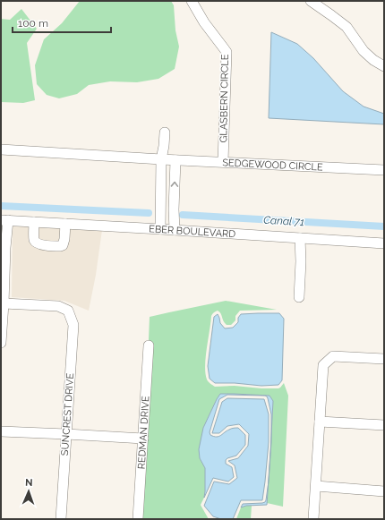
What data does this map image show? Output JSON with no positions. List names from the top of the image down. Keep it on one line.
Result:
{"streets":{"street":["GLASBERN CIRCLE","SEDGEWOOD CIRCLE","EBER BOULEVARD","SUNCREST DRIVE","REDMAN DRIVE"]},"crossings":[["GLASBERN CIRCLE","SEDGEWOOD CIRCLE"]],"water":["Canal 71"],"scale_bar":"100 m","north":"top"}
